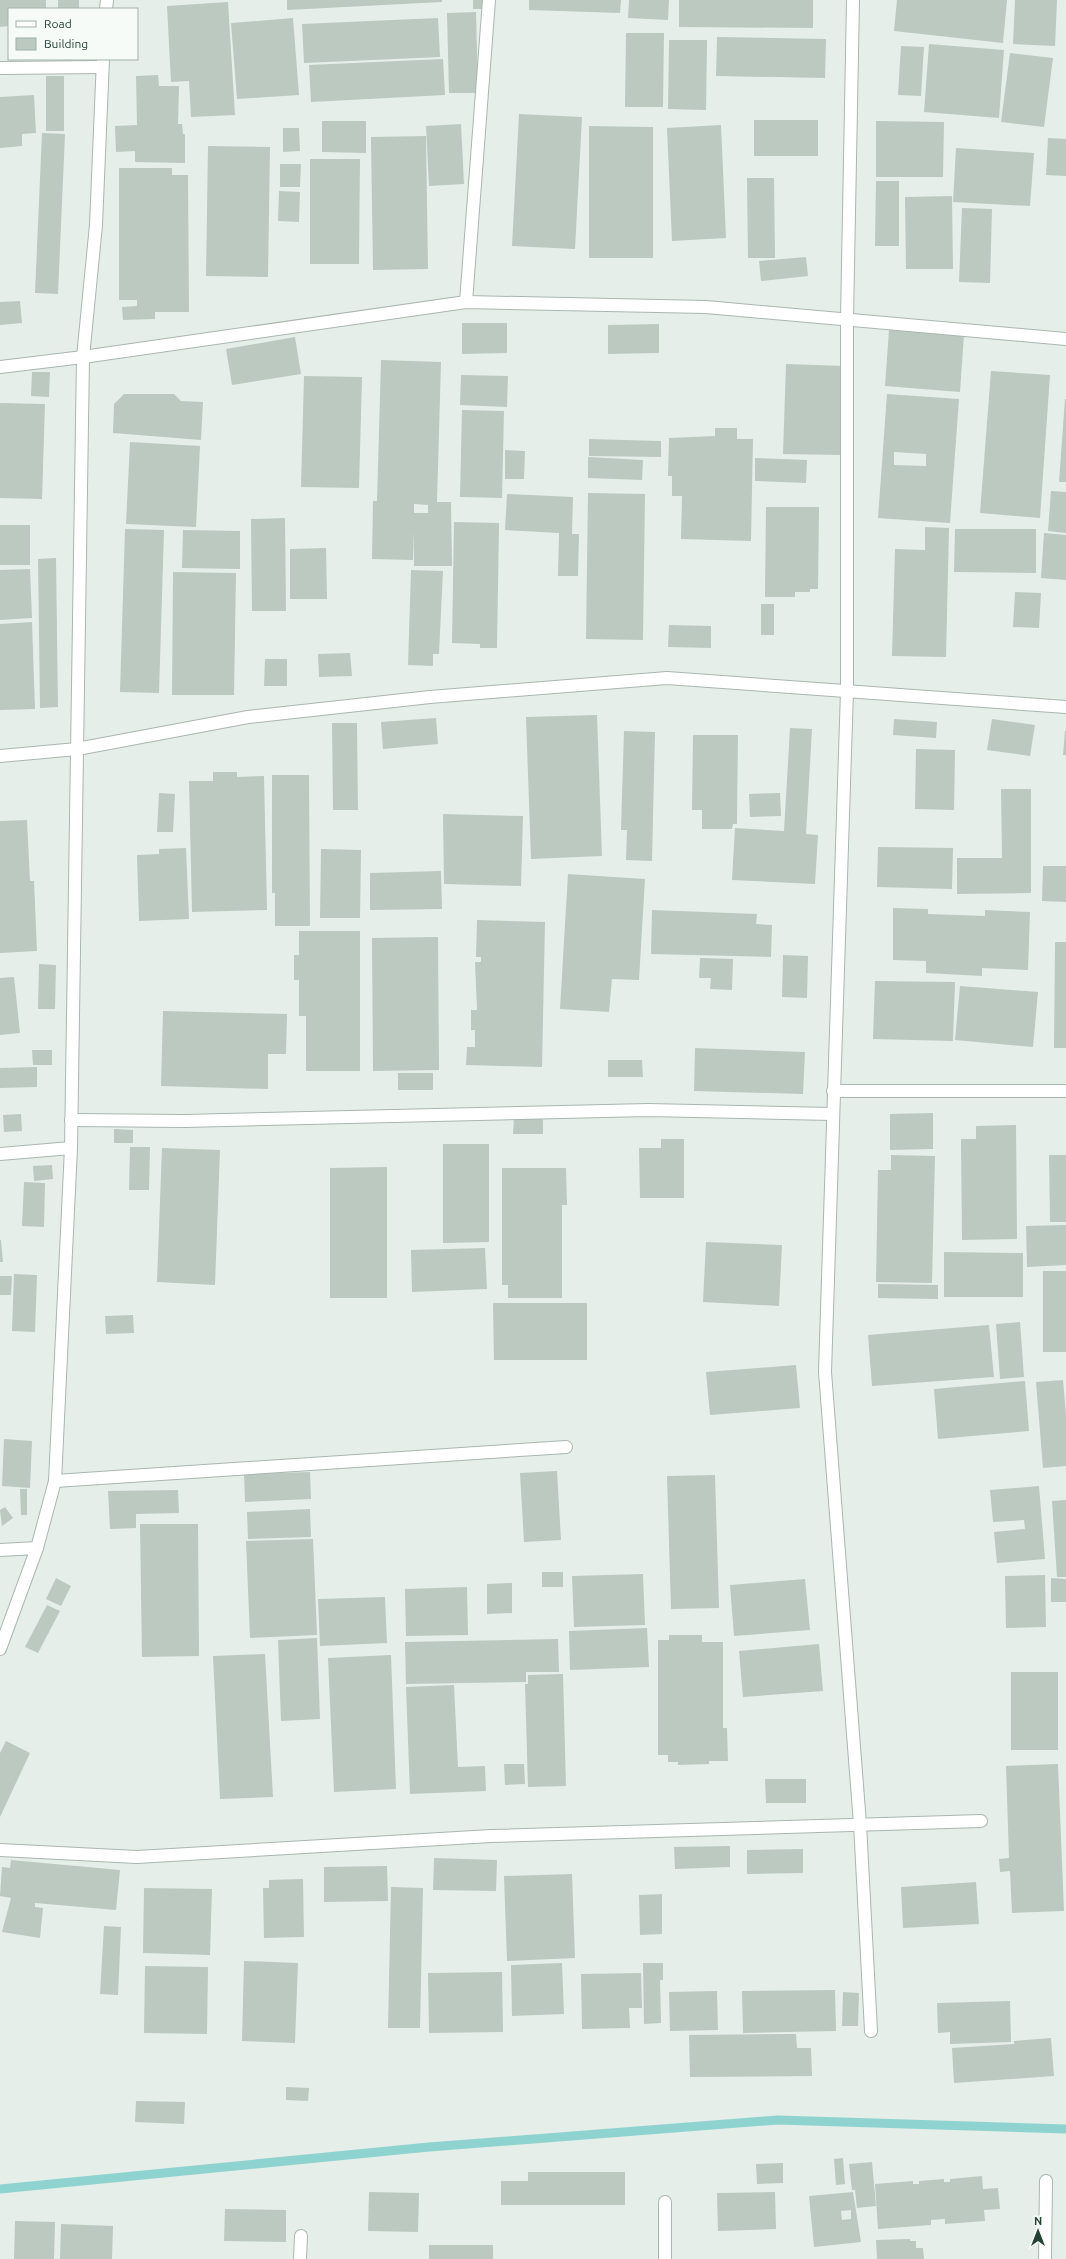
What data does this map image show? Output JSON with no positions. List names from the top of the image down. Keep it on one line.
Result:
{"legend":["Road","Building"],"north":"top"}
